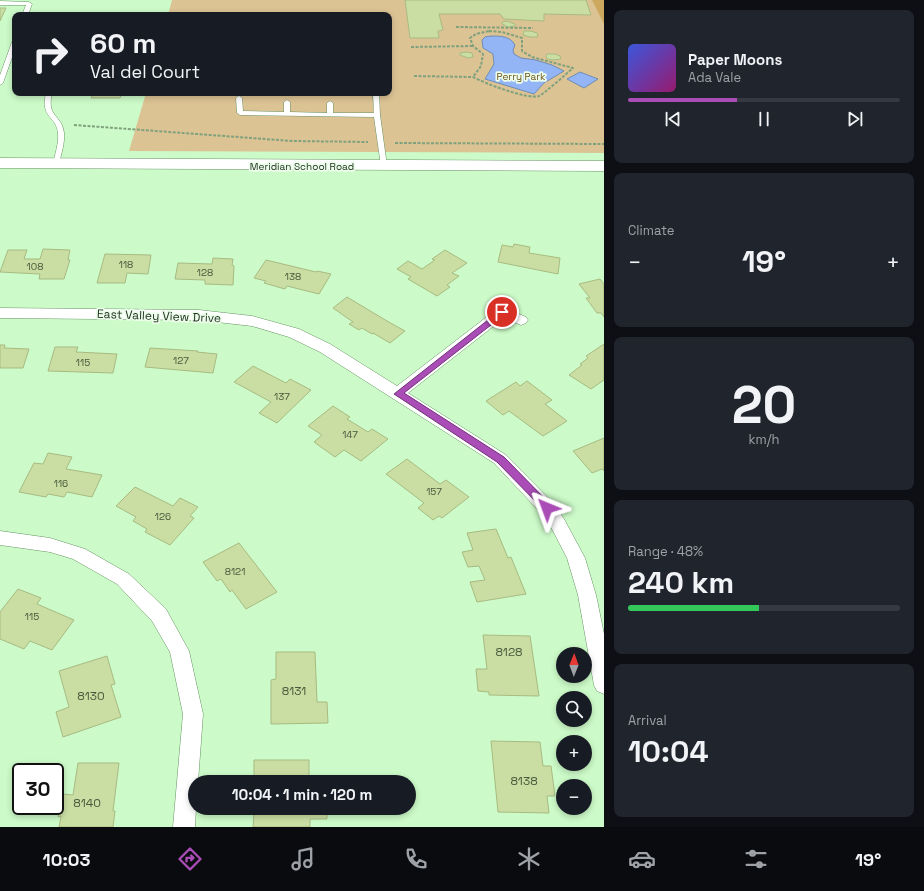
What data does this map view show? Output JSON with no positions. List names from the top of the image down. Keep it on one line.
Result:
{"streets":{"main road":["Meridian School Road"],"street":["East Valley View Drive"]},"parks":["Perry Park"],"house_numbers":["118","108","128","138","127","115","137","147","116","157","126","8121","115","8128","8131","8130","8138","8140"],"north":"top","page":{"turn":["60 m","Val del Court"],"song":["Paper Moons","Ada Vale"],"tile":["Climate",["20","km/h"],["Range · 48%","240 km"],["Arrival","10:04"]],"heat":["−","19°","+"],"map_buttons":["+","−"],"limit":"30","trip":"10:04 · 1 min · 120 m","tabs":["10:03","19°"]}}
